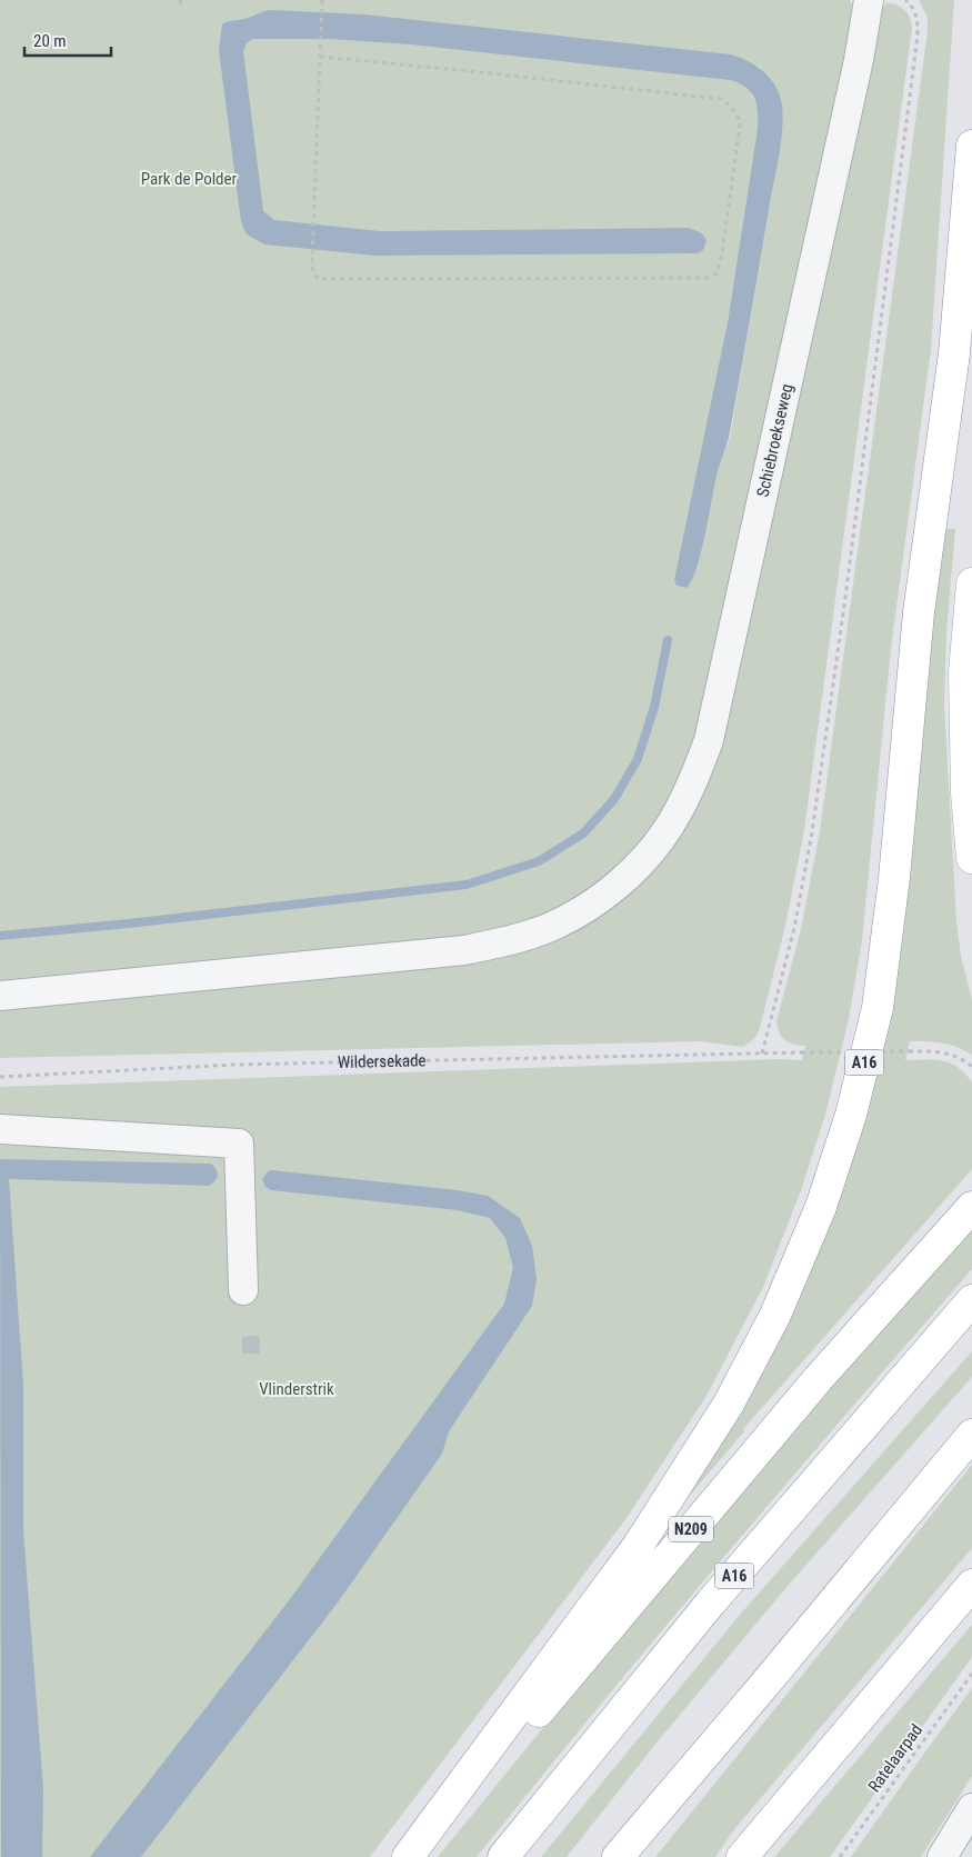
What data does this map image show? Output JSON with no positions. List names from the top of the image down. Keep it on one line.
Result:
{"streets":{"main road":["A16","N209"],"street":["Schiebroekseweg"],"path":["Wildersekade","Ratelaarpad"]},"parks":["Park de Polder","Vlinderstrik"],"scale_bar":"20 m"}
